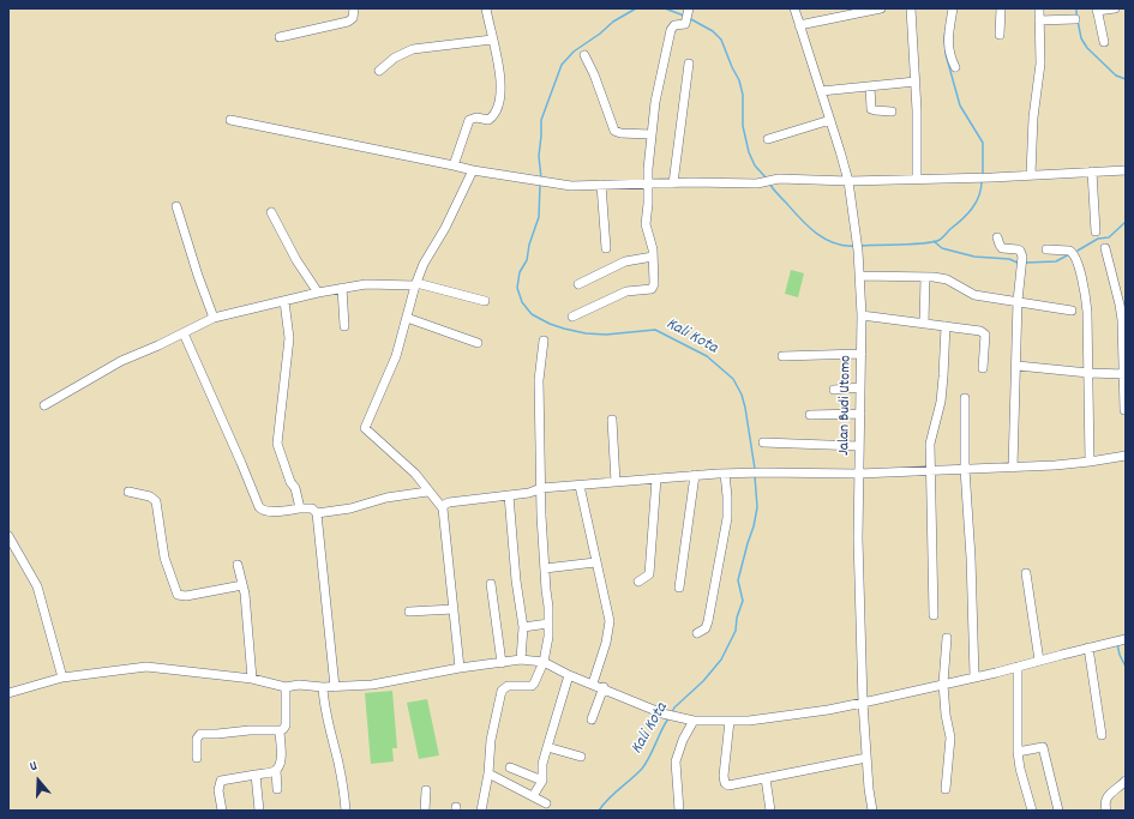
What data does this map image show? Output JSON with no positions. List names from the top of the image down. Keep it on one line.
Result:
{"streets":{"street":["Jalan Budi Utomo"]},"water":["Kali Kota"],"north":"top"}
